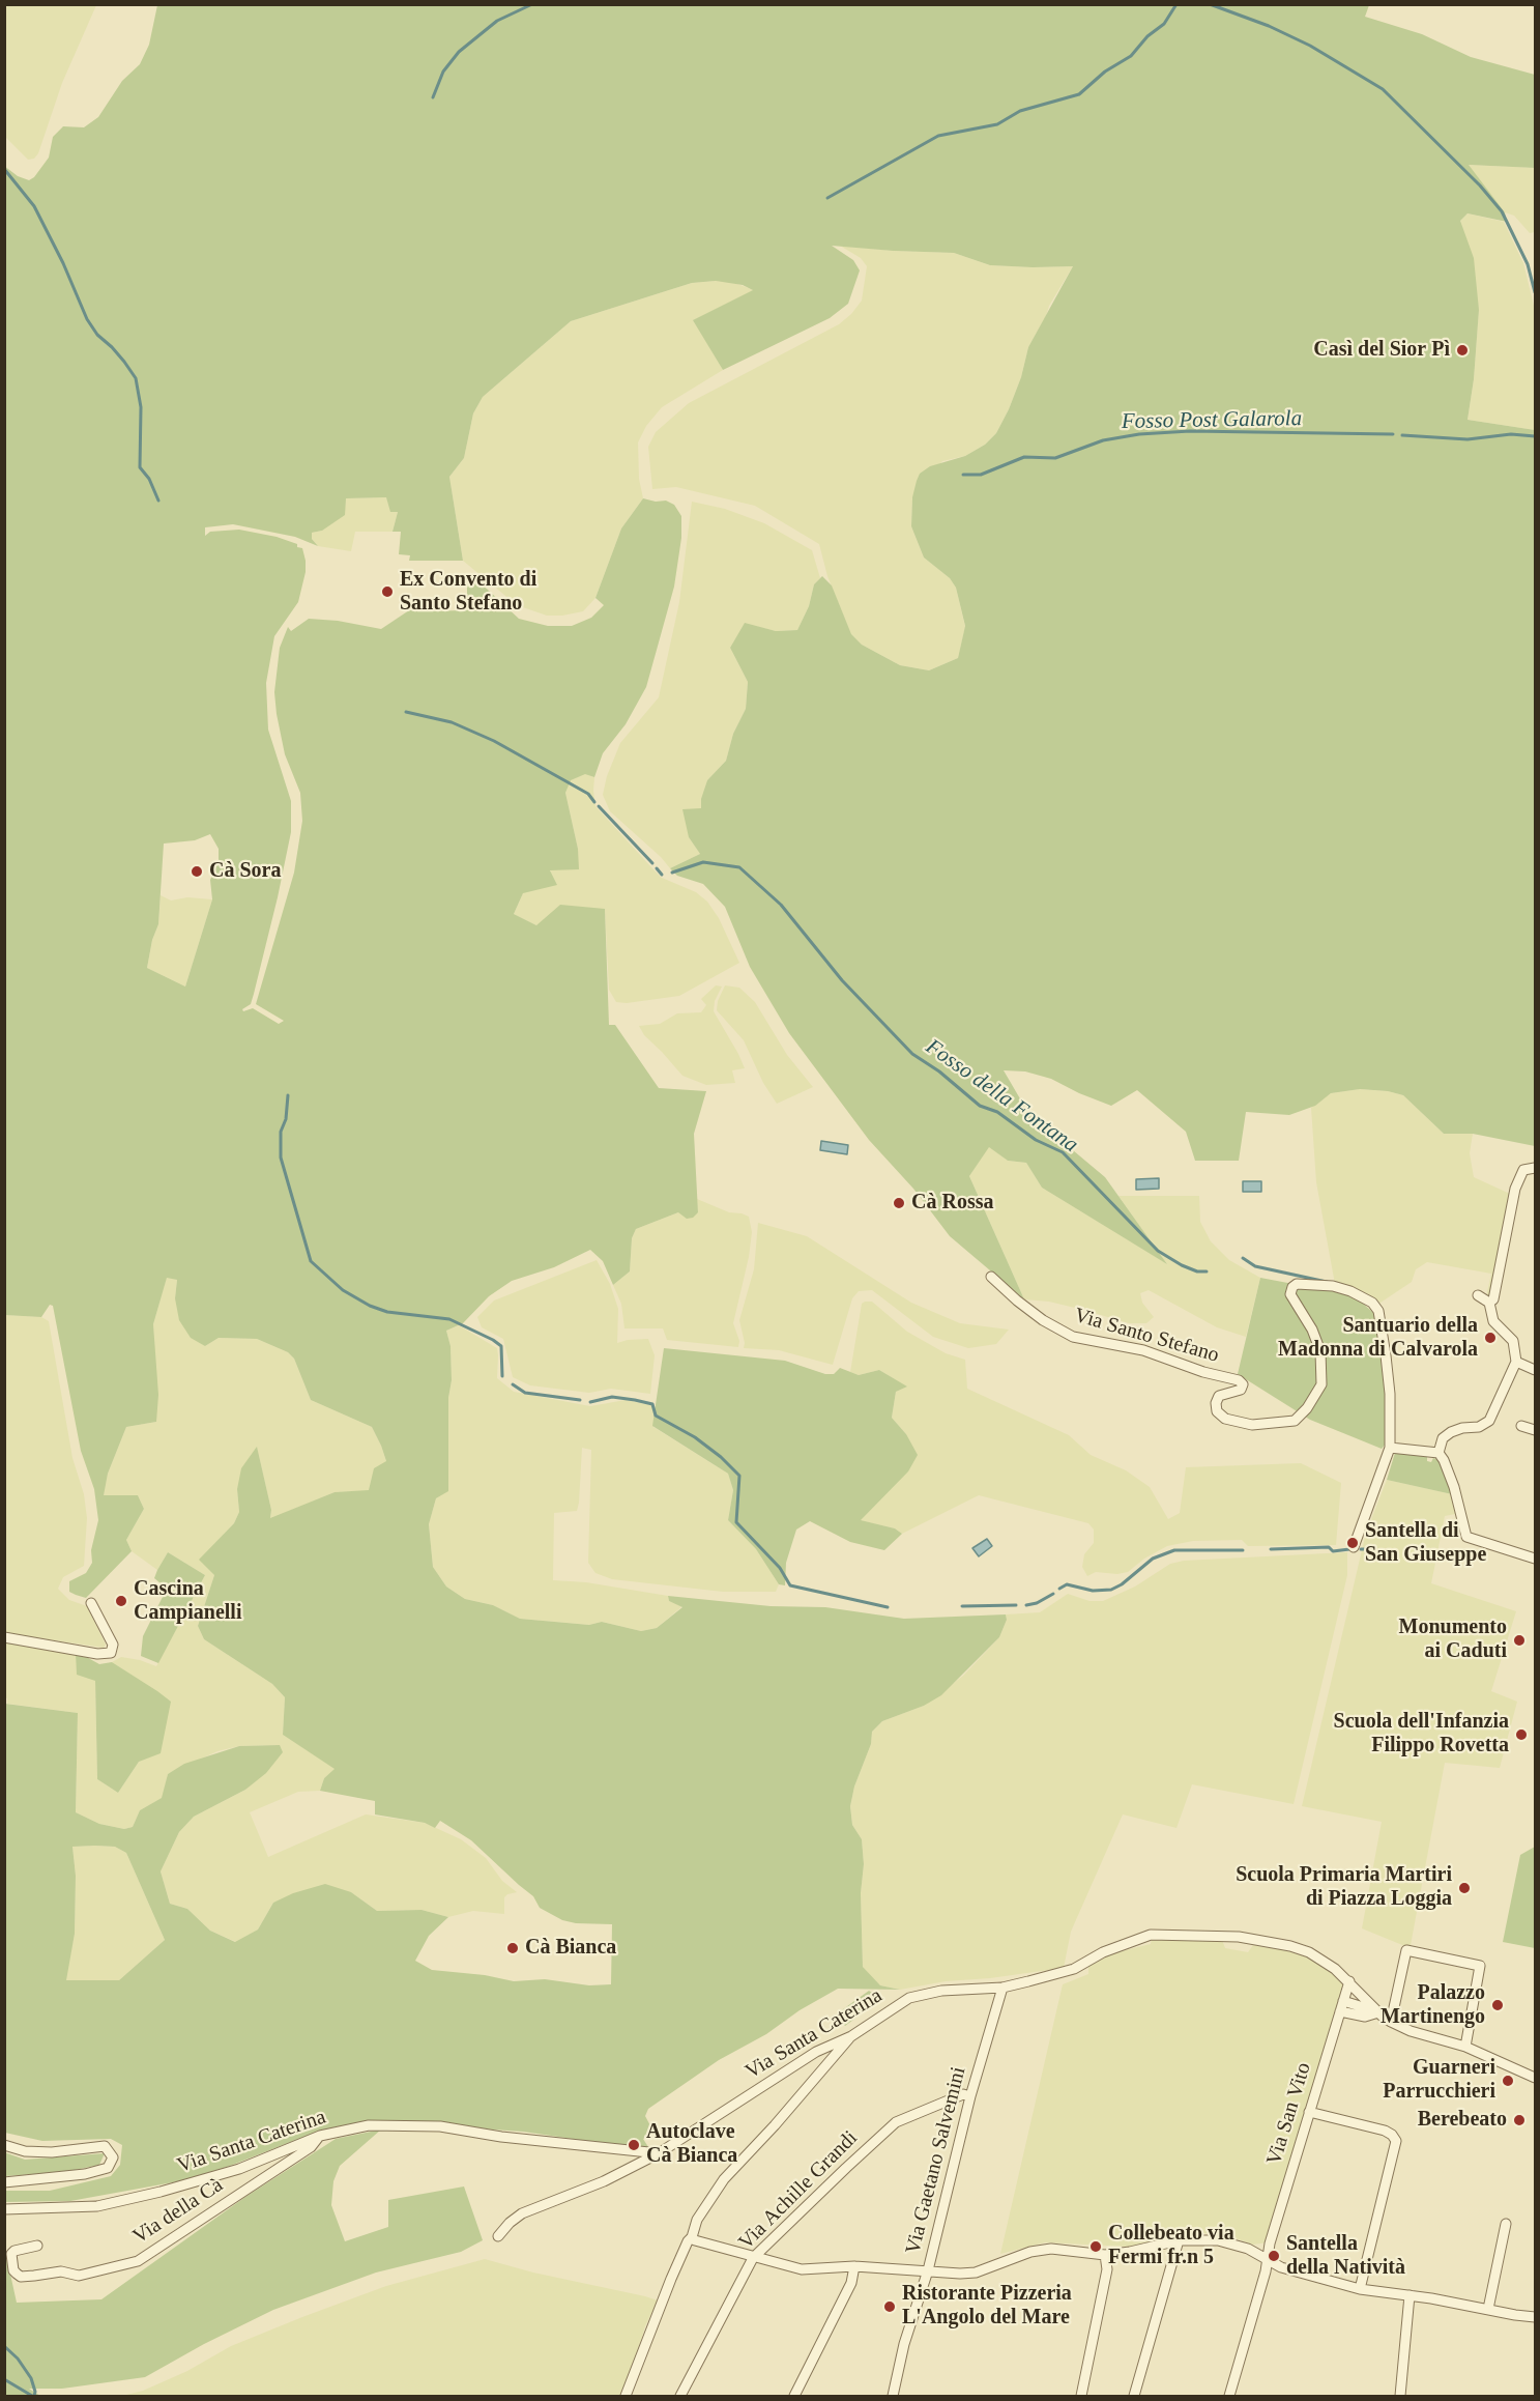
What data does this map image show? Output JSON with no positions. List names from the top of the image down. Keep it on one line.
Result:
{"streets":{"street":["Via Santo Stefano","Via Santa Caterina","Via San Vito","Via Gaetano Salvemini","Via Achille Grandi","Via della Cà"]},"crossings":[["Via Santa Caterina","Via San Vito"],["Via Santa Caterina","Via Gaetano Salvemini"],["Via Santa Caterina","Via della Cà"],["Via Gaetano Salvemini","Via Achille Grandi"]],"water":["Fosso Post Galarola","Fosso della Fontana"],"places":["Casì del Sior Pì","Ex Convento di Santo Stefano","Cà Sora","Cà Rossa","Santuario della Madonna di Calvarola","Santella di San Giuseppe","Cascina Campianelli","Monumento ai Caduti","Scuola dell'Infanzia Filippo Rovetta","Scuola Primaria Martiri di Piazza Loggia","Cà Bianca","Palazzo Martinengo","Guarneri Parrucchieri","Berebeato","Autoclave Cà Bianca","Collebeato via Fermi fr.n 5","Santella della Natività","Ristorante Pizzeria L'Angolo del Mare"]}
